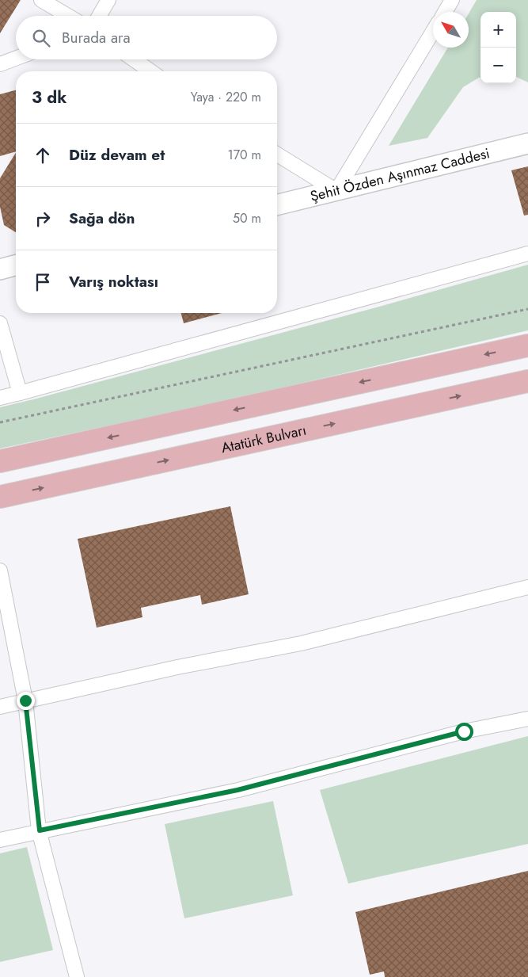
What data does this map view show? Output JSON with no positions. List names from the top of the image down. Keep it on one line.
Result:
{"streets":{"main road":["Atatürk Bulvarı"],"street":["Şehit Özden Aşınmaz Caddesi"]},"north":"top left","page":{"map_buttons":["+","−"],"search":"Burada ara","heading":["3 dk","Yaya · 220 m"],"list":[["Düz devam et","170 m"],["Sağa dön","50 m"],"Varış noktası"]}}
